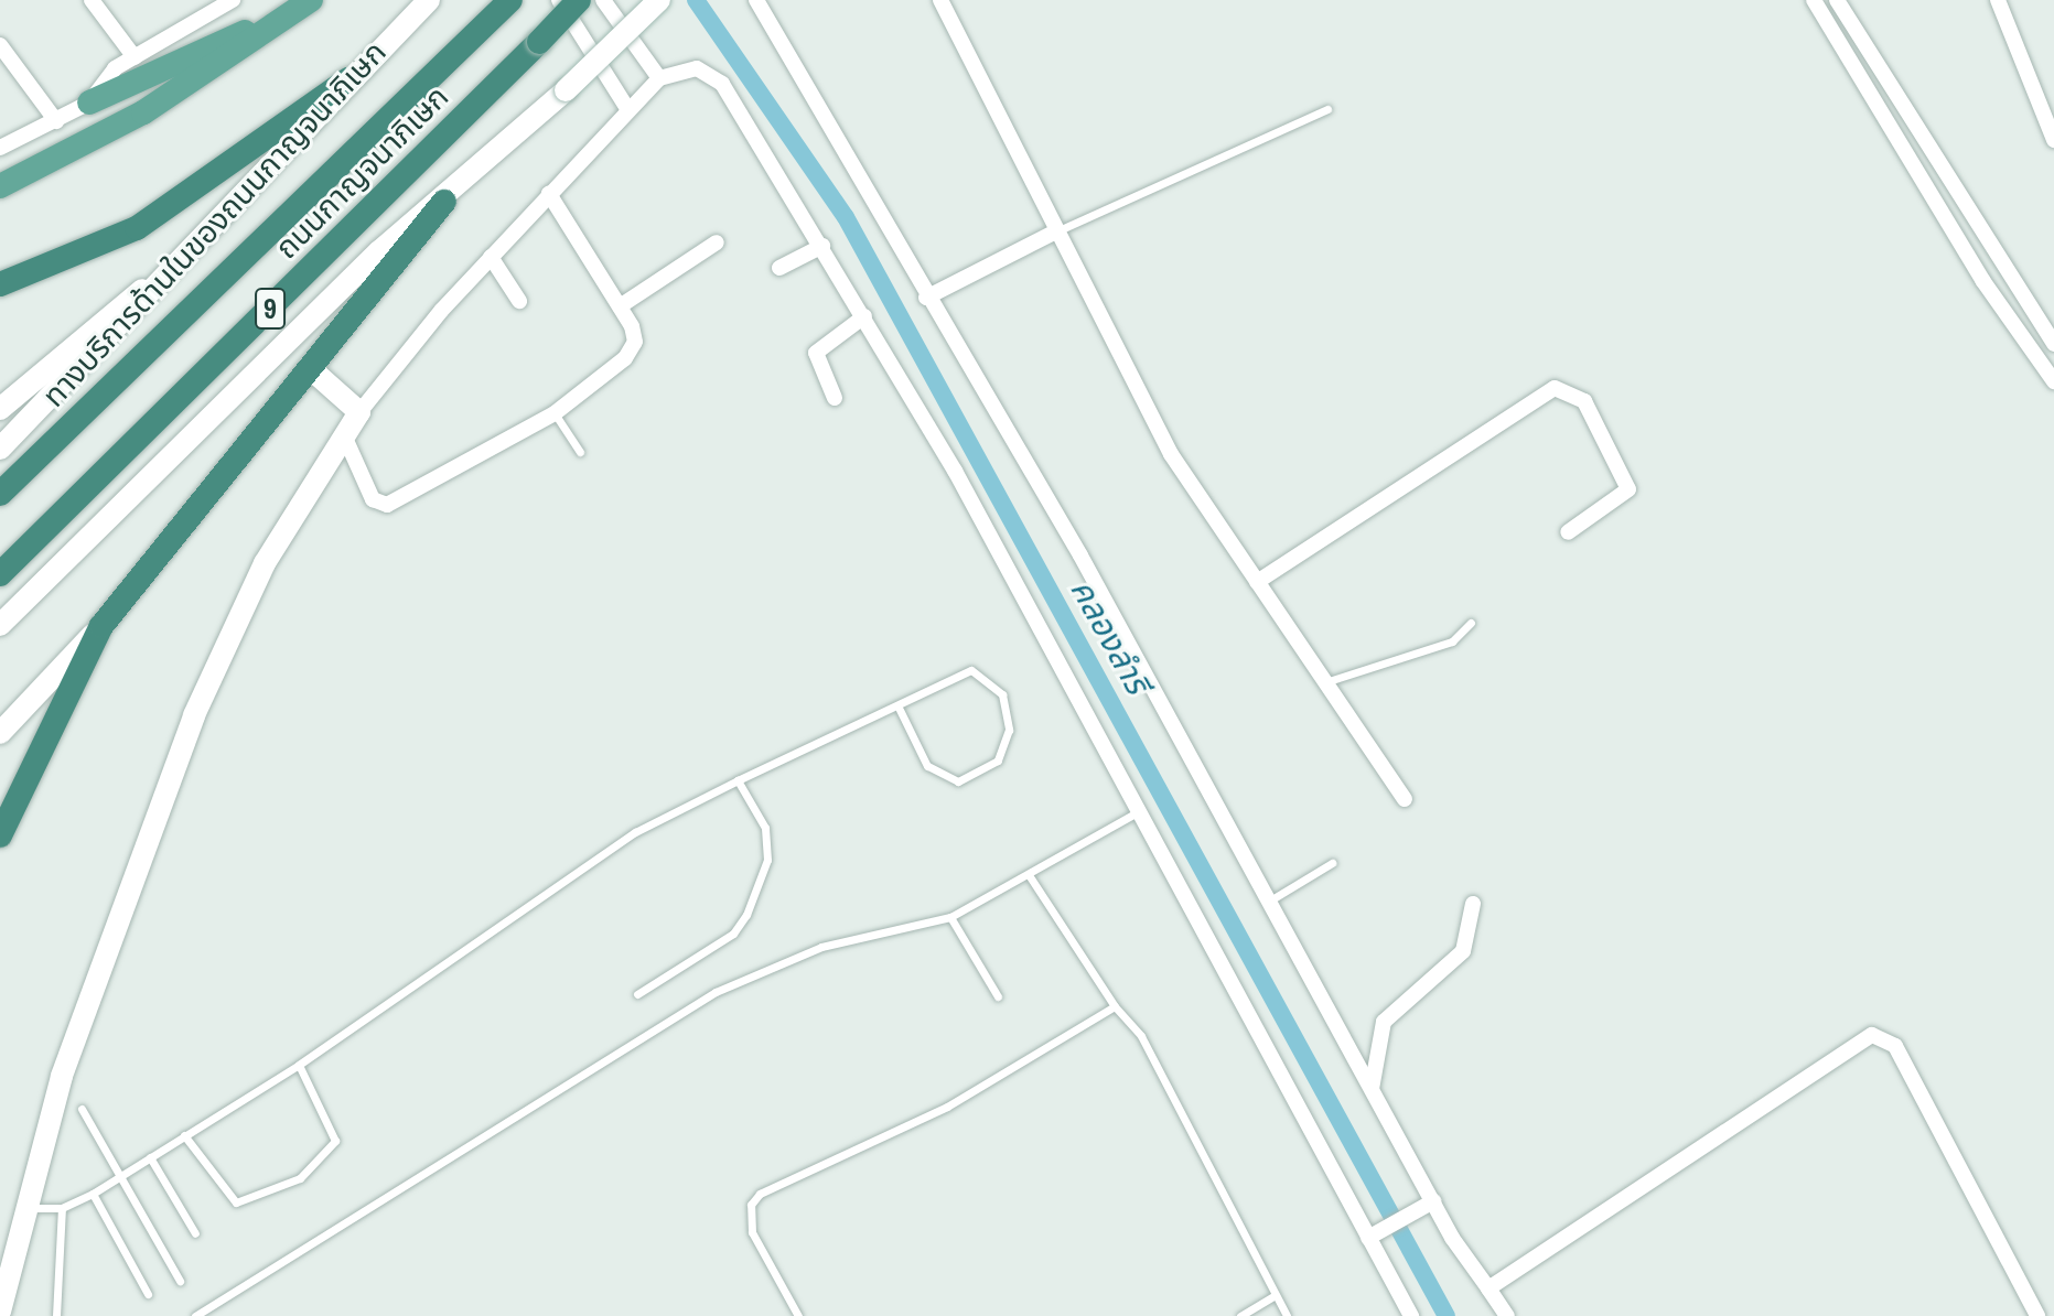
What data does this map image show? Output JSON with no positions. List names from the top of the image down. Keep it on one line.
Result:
{"streets":{"highway":["ถนนกาญจนาภิเษก","9"],"main road":["ทางบริการด้านในของถนนกาญจนาภิเษก"]},"water":["คลองลำรี"]}
